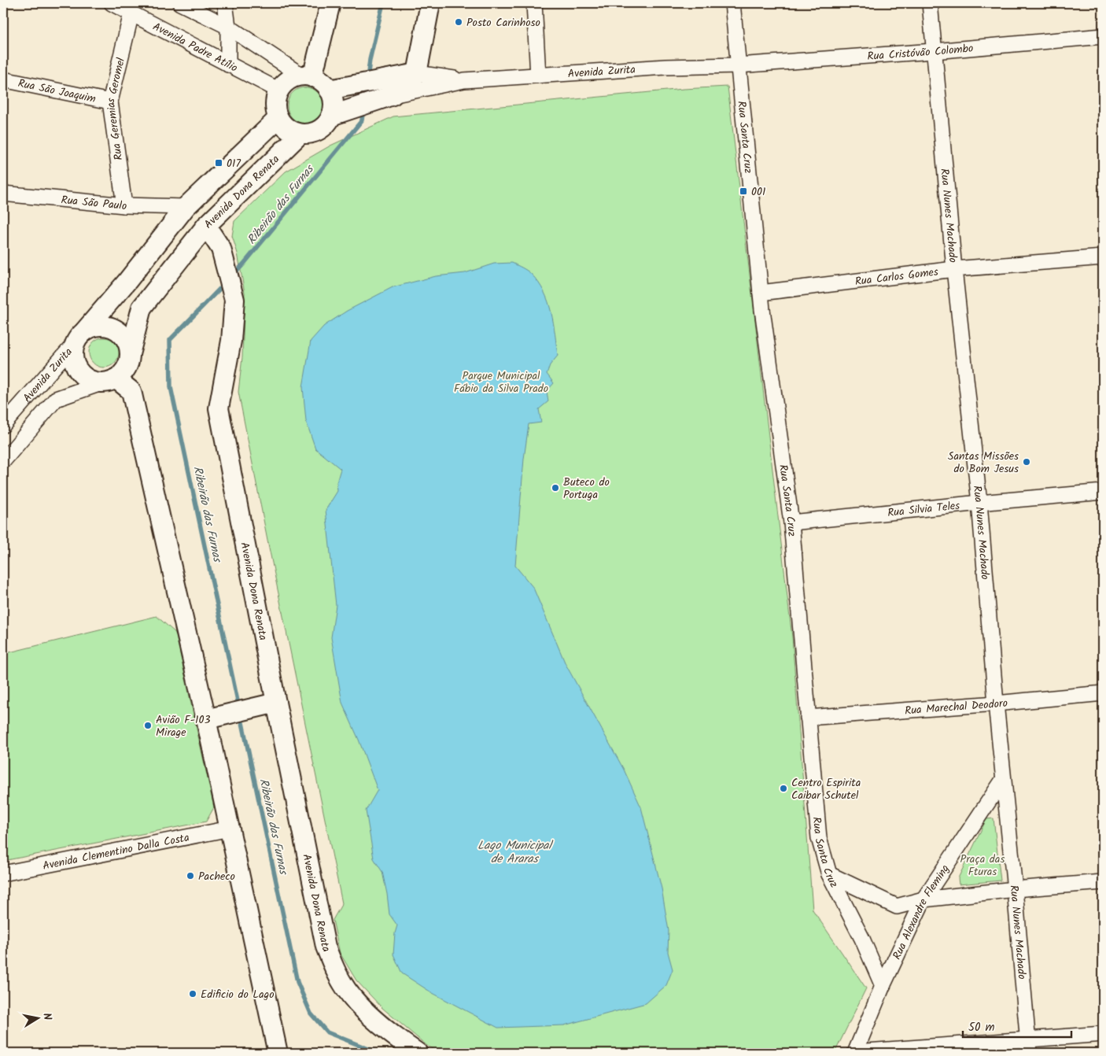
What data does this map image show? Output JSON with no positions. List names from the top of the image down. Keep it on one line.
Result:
{"streets":{"main road":["Avenida Dona Renata"],"street":["Avenida Padre Atílio","Rua Cristóvão Colombo","Avenida Zurita","Rua São Joaquim","Rua Geremias Geromel","Rua Santa Cruz","Rua São Paulo","Rua Nunes Machado","Rua Carlos Gomes","Rua Silvia Teles","Rua Marechal Deodoro","Avenida Clementino Dalla Costa","Rua Alexandre Fleming"]},"crossings":[["Avenida Padre Atílio","Rua Geremias Geromel"],["Avenida Padre Atílio","Avenida Dona Renata"],["Rua Cristóvão Colombo","Avenida Zurita"],["Rua Cristóvão Colombo","Rua Santa Cruz"],["Rua Cristóvão Colombo","Rua Nunes Machado"],["Avenida Zurita","Rua Santa Cruz"],["Rua São Joaquim","Rua Geremias Geromel"],["Rua Geremias Geromel","Rua São Paulo"],["Rua Santa Cruz","Rua Carlos Gomes"],["Rua Santa Cruz","Rua Silvia Teles"],["Rua Santa Cruz","Rua Marechal Deodoro"],["Rua Santa Cruz","Rua Alexandre Fleming"],["Rua Nunes Machado","Rua Carlos Gomes"],["Rua Nunes Machado","Rua Silvia Teles"],["Rua Nunes Machado","Rua Marechal Deodoro"],["Rua Nunes Machado","Rua Alexandre Fleming"]],"water":["Ribeirão das Furnas","Lago Municipal de Araras"],"parks":["Parque Municipal Fábio da Silva Prado","Praça das Fturas"],"places":{"other":["Posto Carinhoso","Santas Missões do Bom Jesus","Buteco do Portuga","Avião F-103 Mirage","Centro Espirita Caibar Schutel","Pacheco","Edificio do Lago"],"transit":["017","001"]},"scale_bar":"50 m","north":"right"}
